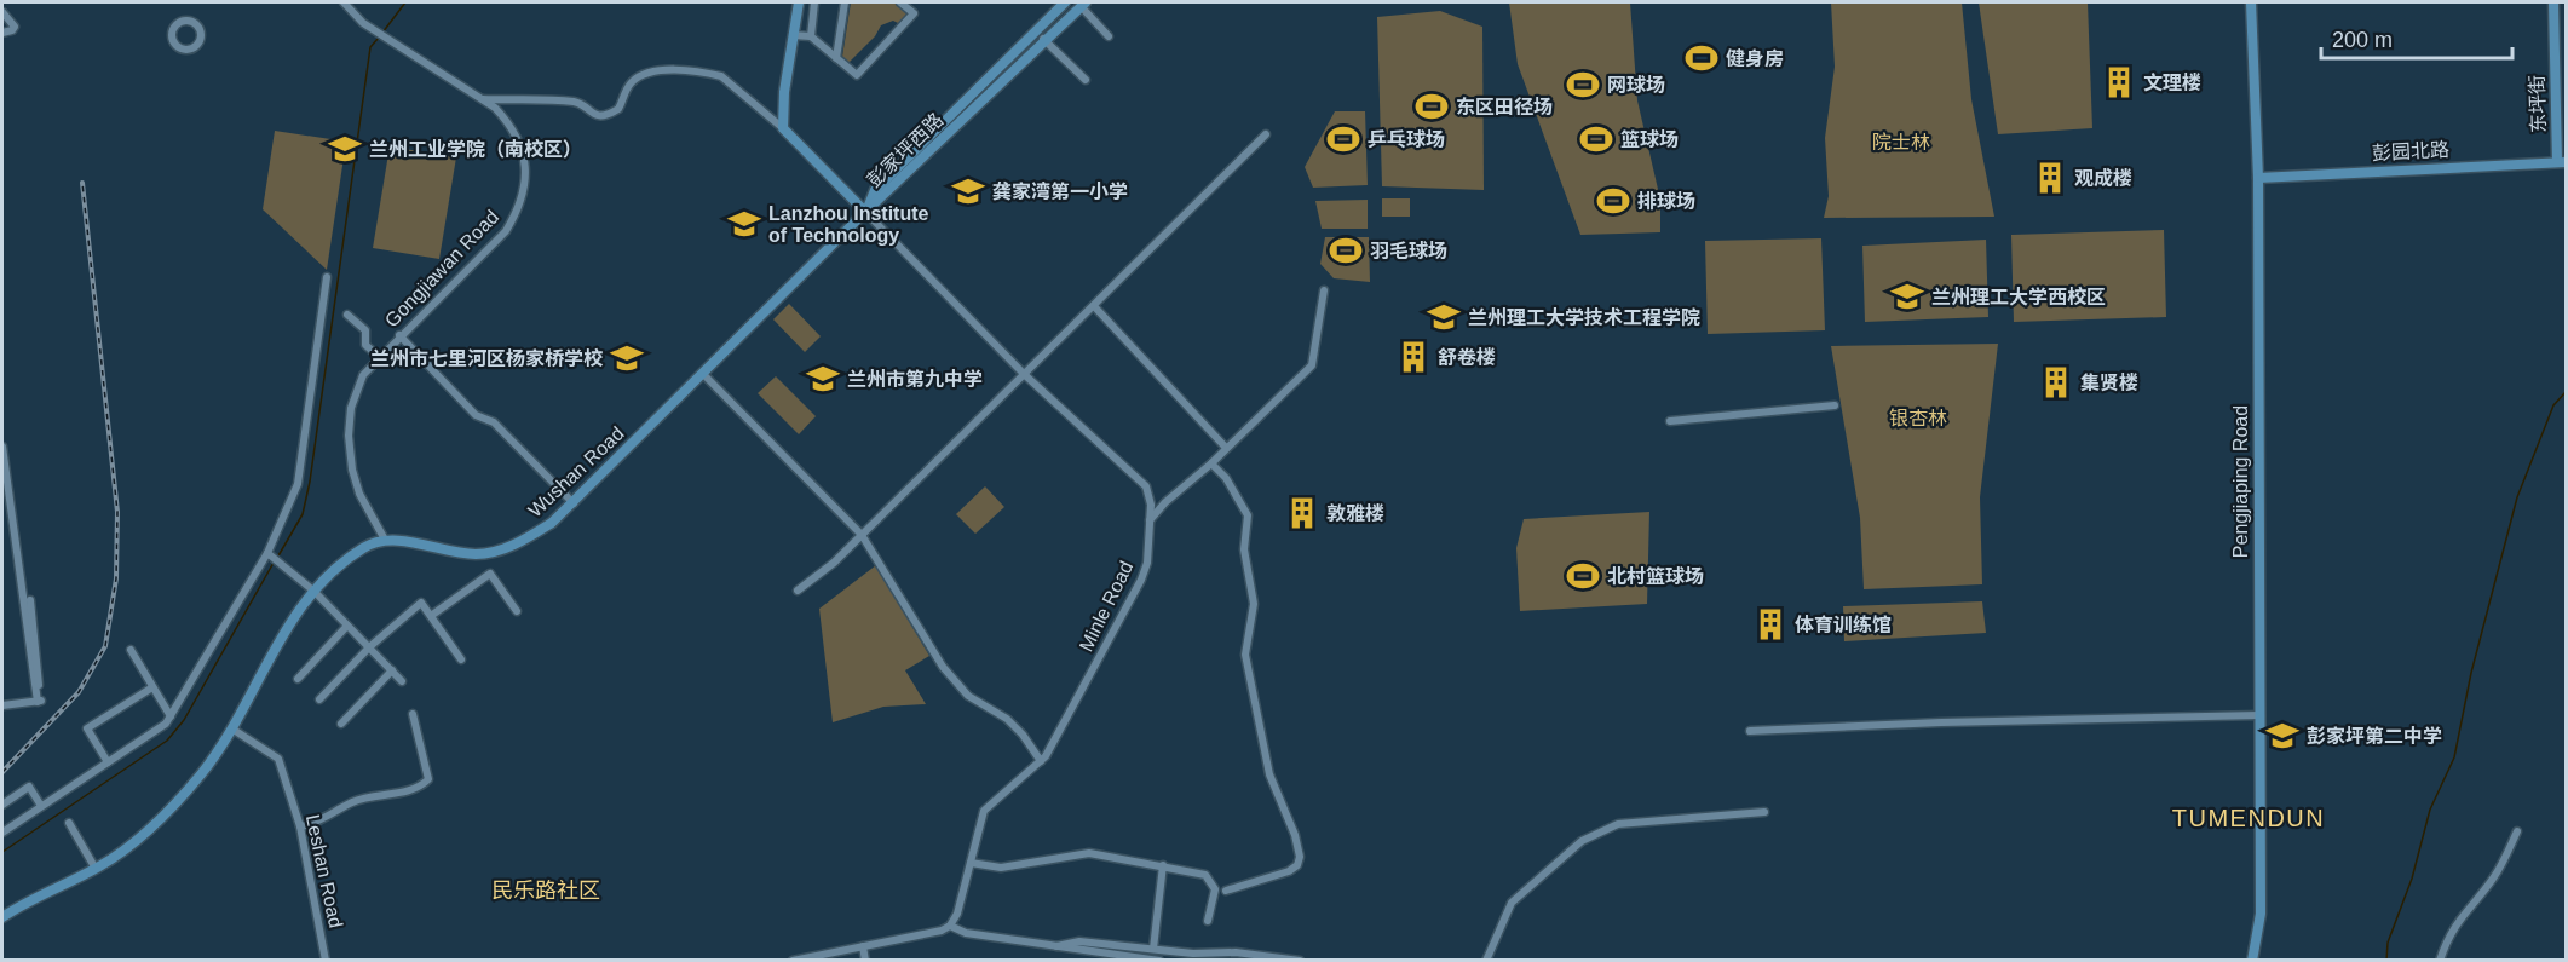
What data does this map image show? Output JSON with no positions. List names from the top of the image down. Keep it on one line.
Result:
{"streets":{"main road":["东坪街","彭家坪西路","彭园北路","Wushan Road","Pengjiaping Road"],"street":["Gongjiawan Road","Minle Road","Leshan Road"]},"crossings":[["东坪街","彭园北路"],["彭家坪西路","Wushan Road"],["彭家坪西路","Minle Road"],["彭园北路","Pengjiaping Road"],["Gongjiawan Road","Wushan Road"],["Wushan Road","Minle Road"]],"districts":["TUMENDUN","民乐路社区"],"parks":["院士林","银杏林"],"places":{"sports":["健身房","网球场","东区田径场","乒乓球场","篮球场","排球场","羽毛球场","北村篮球场"],"building":["文理楼","观成楼","舒卷楼","集贤楼","敦雅楼","体育训练馆"],"school or university":["兰州工业学院（南校区）","龚家湾第一小学","Lanzhou Institute of Technology","兰州理工大学西校区","兰州理工大学技术工程学院","兰州市七里河区杨家桥学校","兰州市第九中学","彭家坪第二中学"]},"scale_bar":"200 m"}
